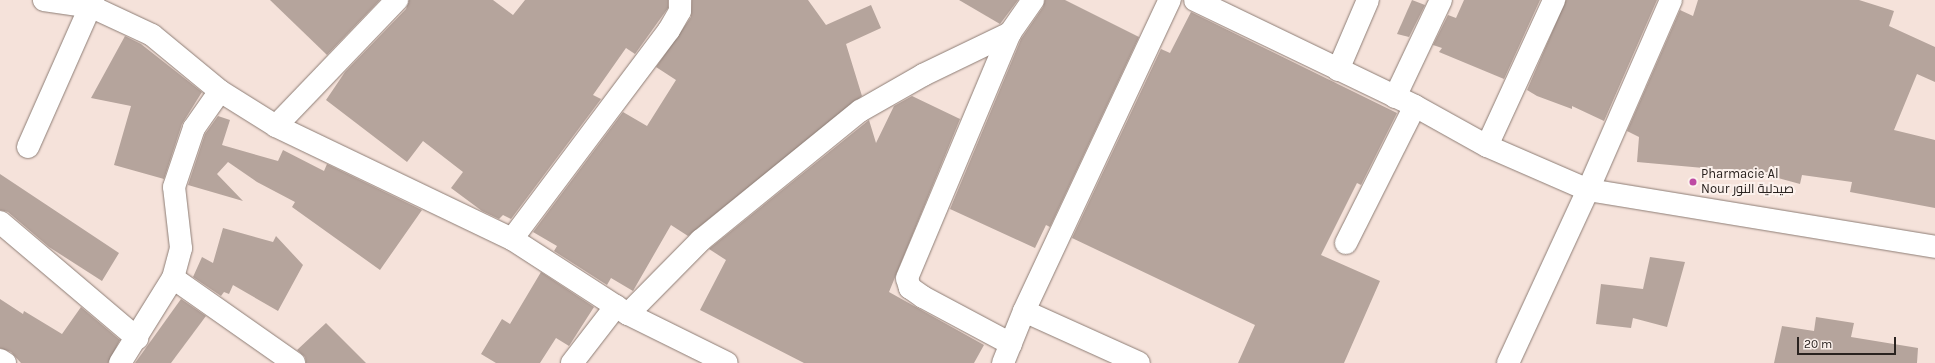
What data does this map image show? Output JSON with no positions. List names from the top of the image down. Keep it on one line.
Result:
{"places":["Pharmacie Al Nour صيدلية النور"],"scale_bar":"20 m"}
